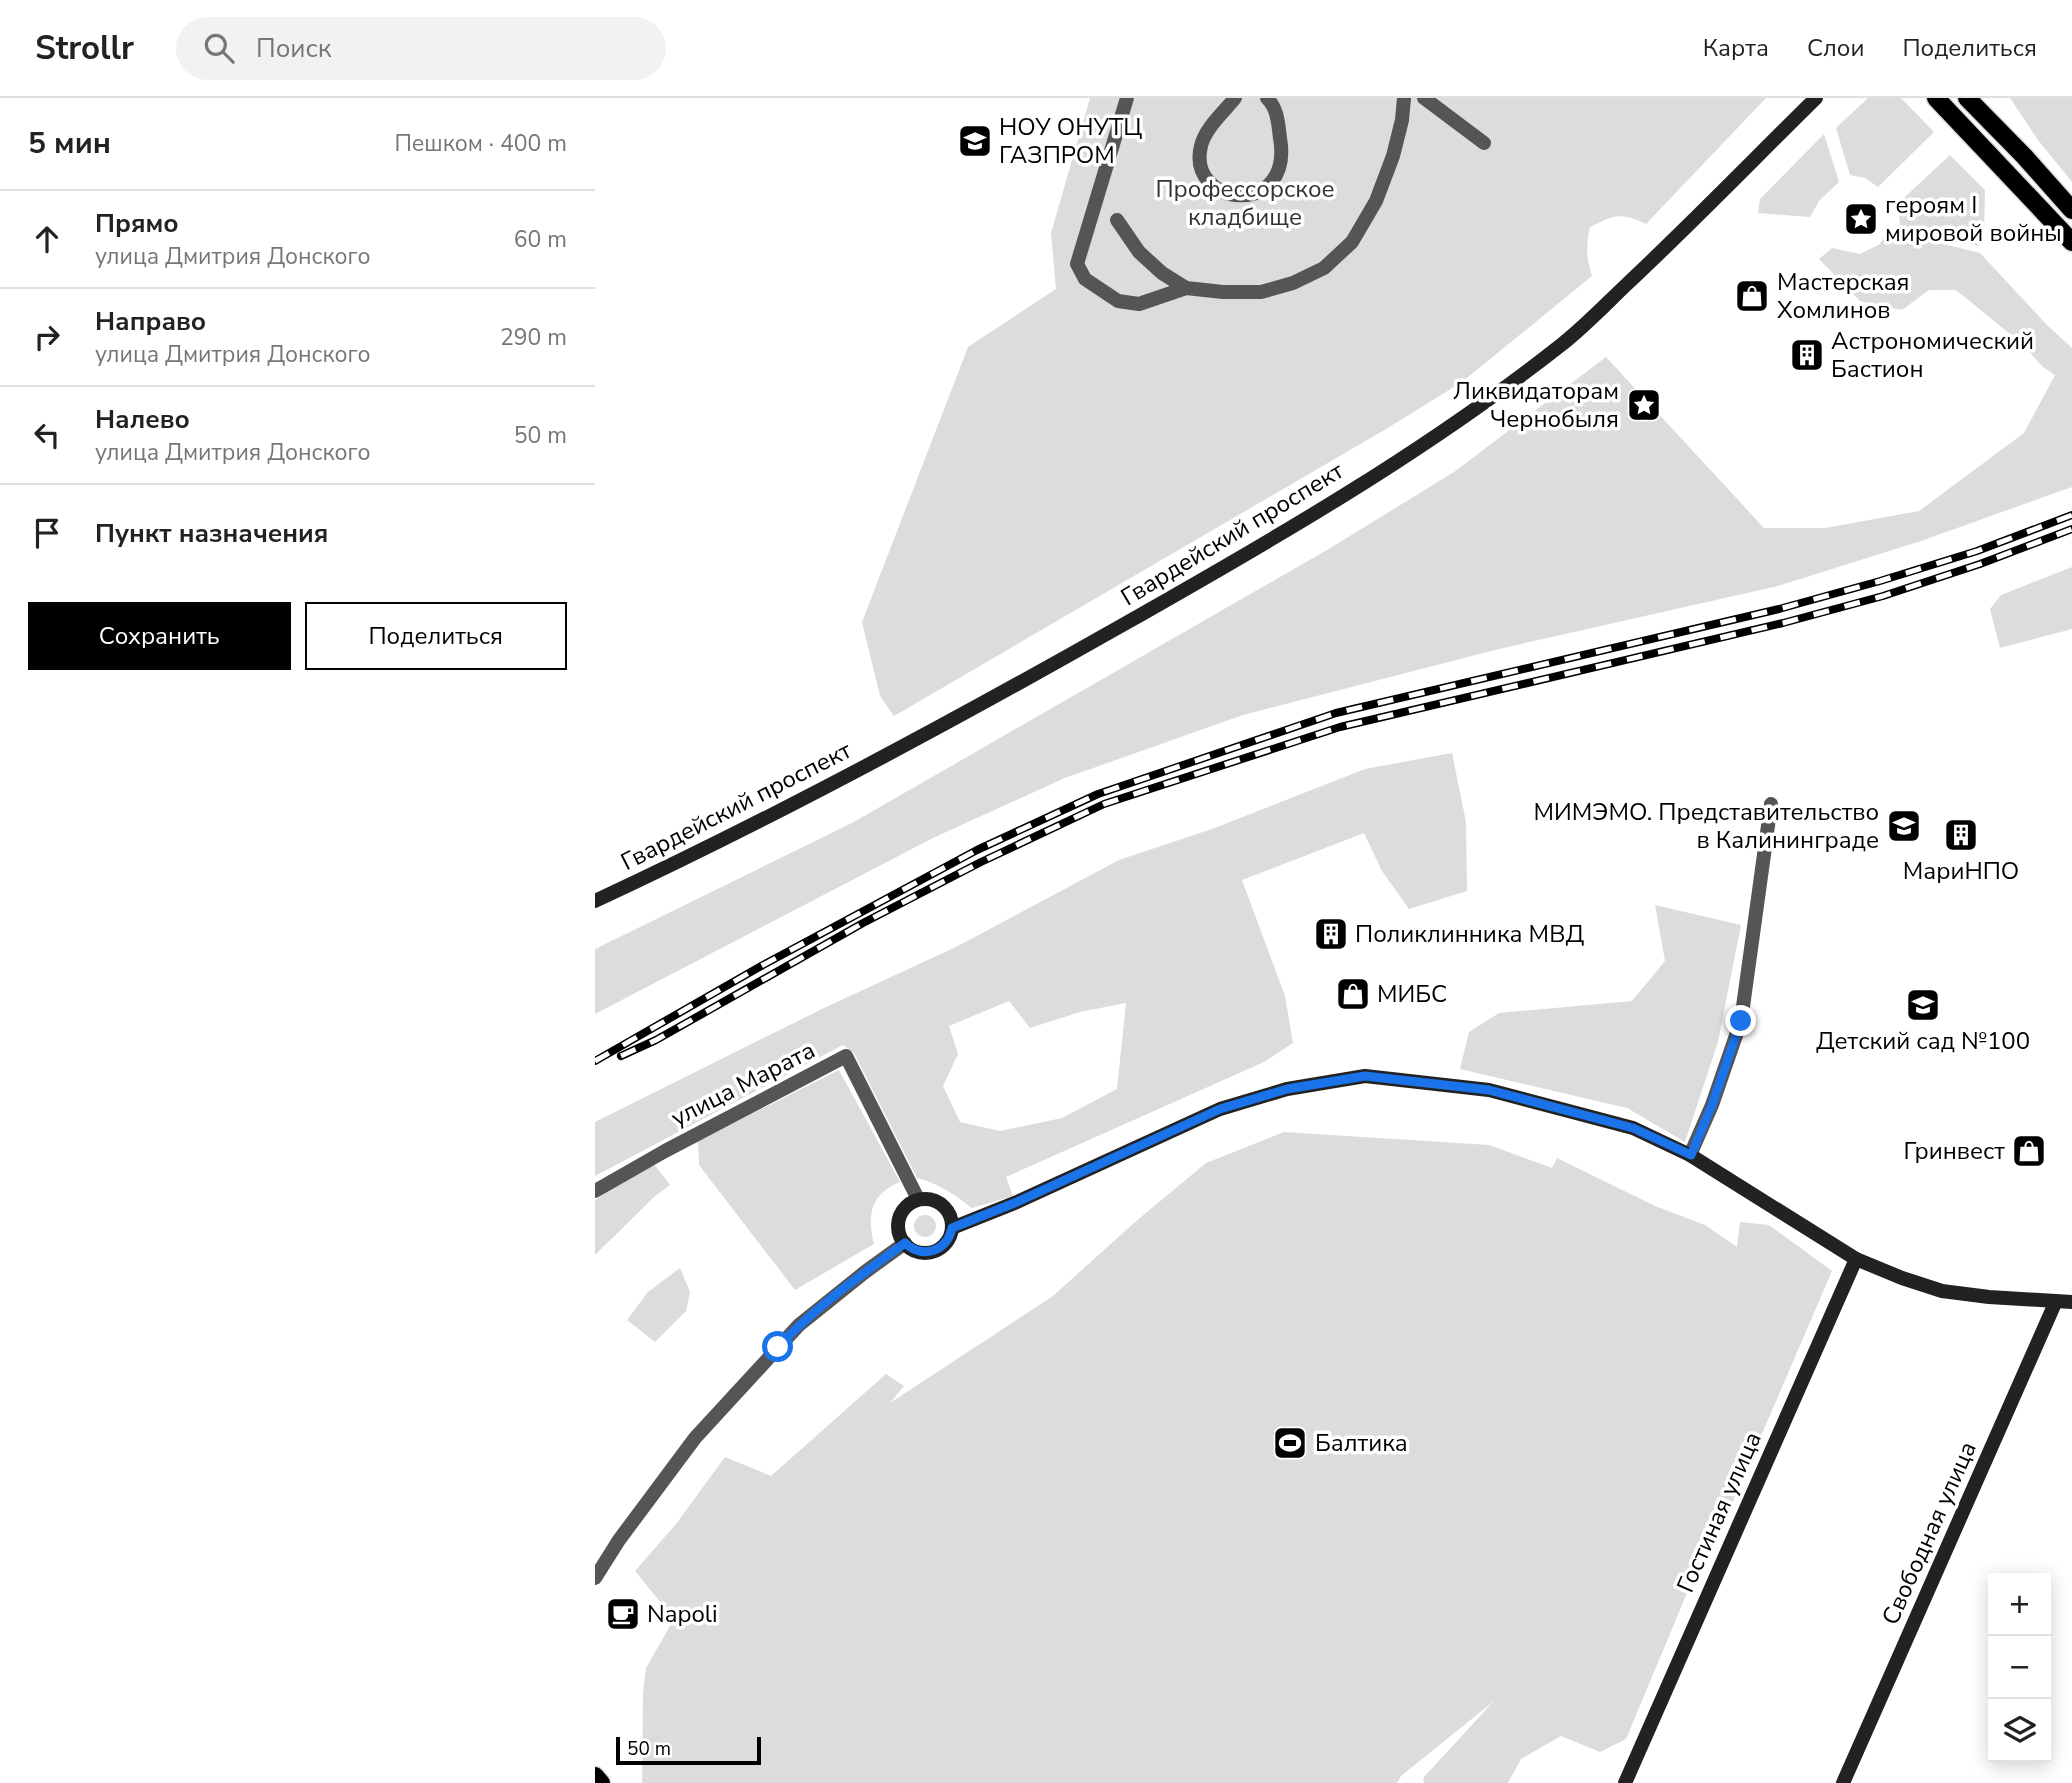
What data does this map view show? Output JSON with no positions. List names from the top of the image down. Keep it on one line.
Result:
{"streets":{"main road":["Гвардейский проспект","Гостиная улица","Свободная улица"],"street":["улица Марата"]},"parks":["Профессорское кладбище"],"places":{"school or university":["НОУ ОНУТЦ ГАЗПРОМ","МИМЭМО. Представительство в Калининграде","Детский сад №100"],"place":["героям I мировой войны","Ликвидаторам Чернобыля"],"shop":["Мастерская Хомлинов","МИБС","Гринвест"],"building":["Астрономический Бастион","МариНПО","Поликлинника МВД"],"sports":["Балтика"],"cafe":["Napoli"]},"scale_bar":"50 m","page":{"header":"Strollr","search":"Поиск","nav":["Карта","Слои","Поделиться"],"heading":["5 мин","Пешком · 400 m"],"list":[["Прямо","улица Дмитрия Донского","60 m"],["Направо","улица Дмитрия Донского","290 m"],["Налево","улица Дмитрия Донского","50 m"],"Пункт назначения"],"buttons":["Сохранить","Поделиться"],"map_buttons":["+","−"],"scale":"50 m"}}
